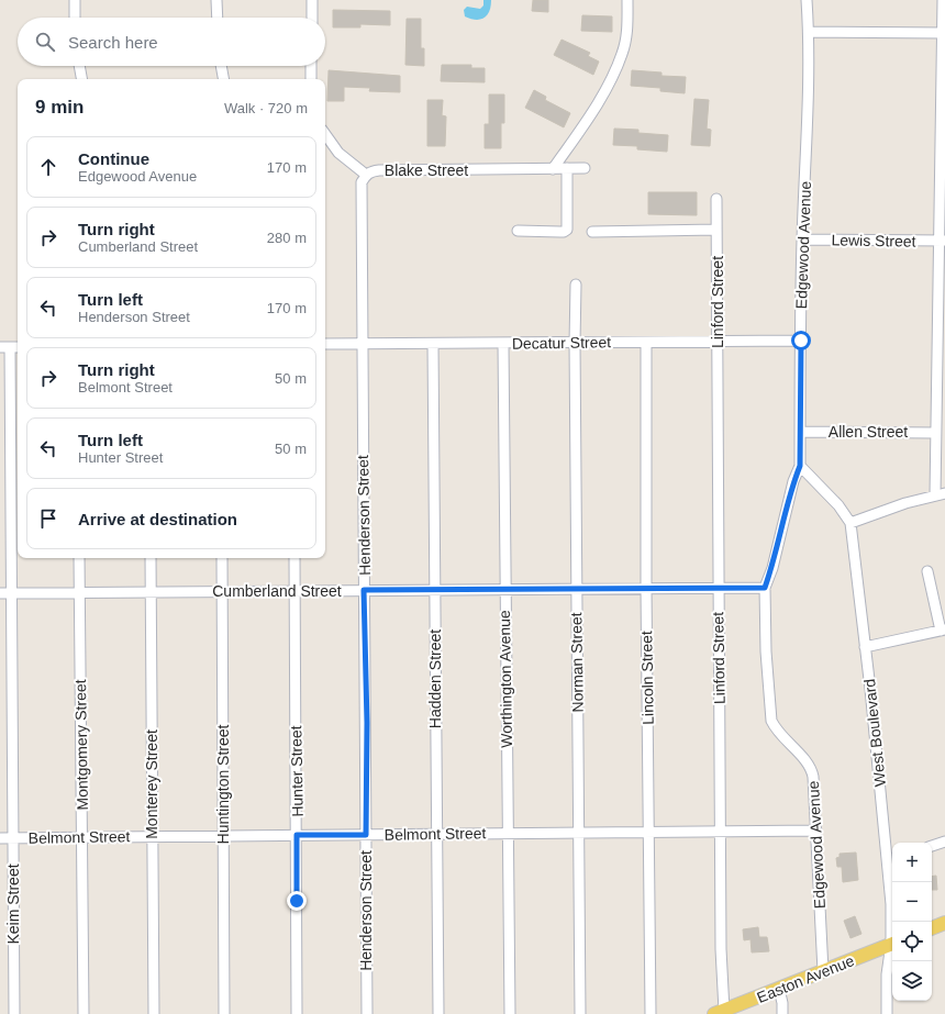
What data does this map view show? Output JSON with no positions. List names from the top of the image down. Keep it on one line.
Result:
{"streets":{"main road":["Easton Avenue"],"street":["Blake Street","Lewis Street","Edgewood Avenue","Linford Street","Decatur Street","Allen Street","Henderson Street","Cumberland Street","Norman Street","Lincoln Street","Hadden Street","Worthington Avenue","West Boulevard","Montgomery Street","Hunter Street","Monterey Street","Huntington Street","Belmont Street","Keim Street"]},"crossings":[["Blake Street","Henderson Street"],["Lewis Street","Edgewood Avenue"],["Edgewood Avenue","Decatur Street"],["Edgewood Avenue","Allen Street"],["Edgewood Avenue","Cumberland Street"],["Edgewood Avenue","Belmont Street"],["Edgewood Avenue","Easton Avenue"],["Linford Street","Decatur Street"],["Linford Street","Cumberland Street"],["Linford Street","Belmont Street"],["Linford Street","Easton Avenue"],["Decatur Street","Henderson Street"],["Decatur Street","Norman Street"],["Decatur Street","Lincoln Street"],["Decatur Street","Hadden Street"],["Decatur Street","Worthington Avenue"],["Henderson Street","Cumberland Street"],["Henderson Street","Belmont Street"],["Cumberland Street","Norman Street"],["Cumberland Street","Lincoln Street"],["Cumberland Street","Hadden Street"],["Cumberland Street","Worthington Avenue"],["Cumberland Street","Montgomery Street"],["Cumberland Street","Hunter Street"],["Cumberland Street","Monterey Street"],["Cumberland Street","Huntington Street"],["Cumberland Street","Keim Street"],["Norman Street","Belmont Street"],["Lincoln Street","Belmont Street"],["Hadden Street","Belmont Street"],["Worthington Avenue","Belmont Street"],["Montgomery Street","Belmont Street"],["Hunter Street","Belmont Street"],["Monterey Street","Belmont Street"],["Huntington Street","Belmont Street"],["Belmont Street","Keim Street"]],"page":{"search":"Search here","heading":["9 min","Walk · 720 m"],"list":[["Continue","Edgewood Avenue","170 m"],["Turn right","Cumberland Street","280 m"],["Turn left","Henderson Street","170 m"],["Turn right","Belmont Street","50 m"],["Turn left","Hunter Street","50 m"],"Arrive at destination"],"map_buttons":["+","−"]}}
